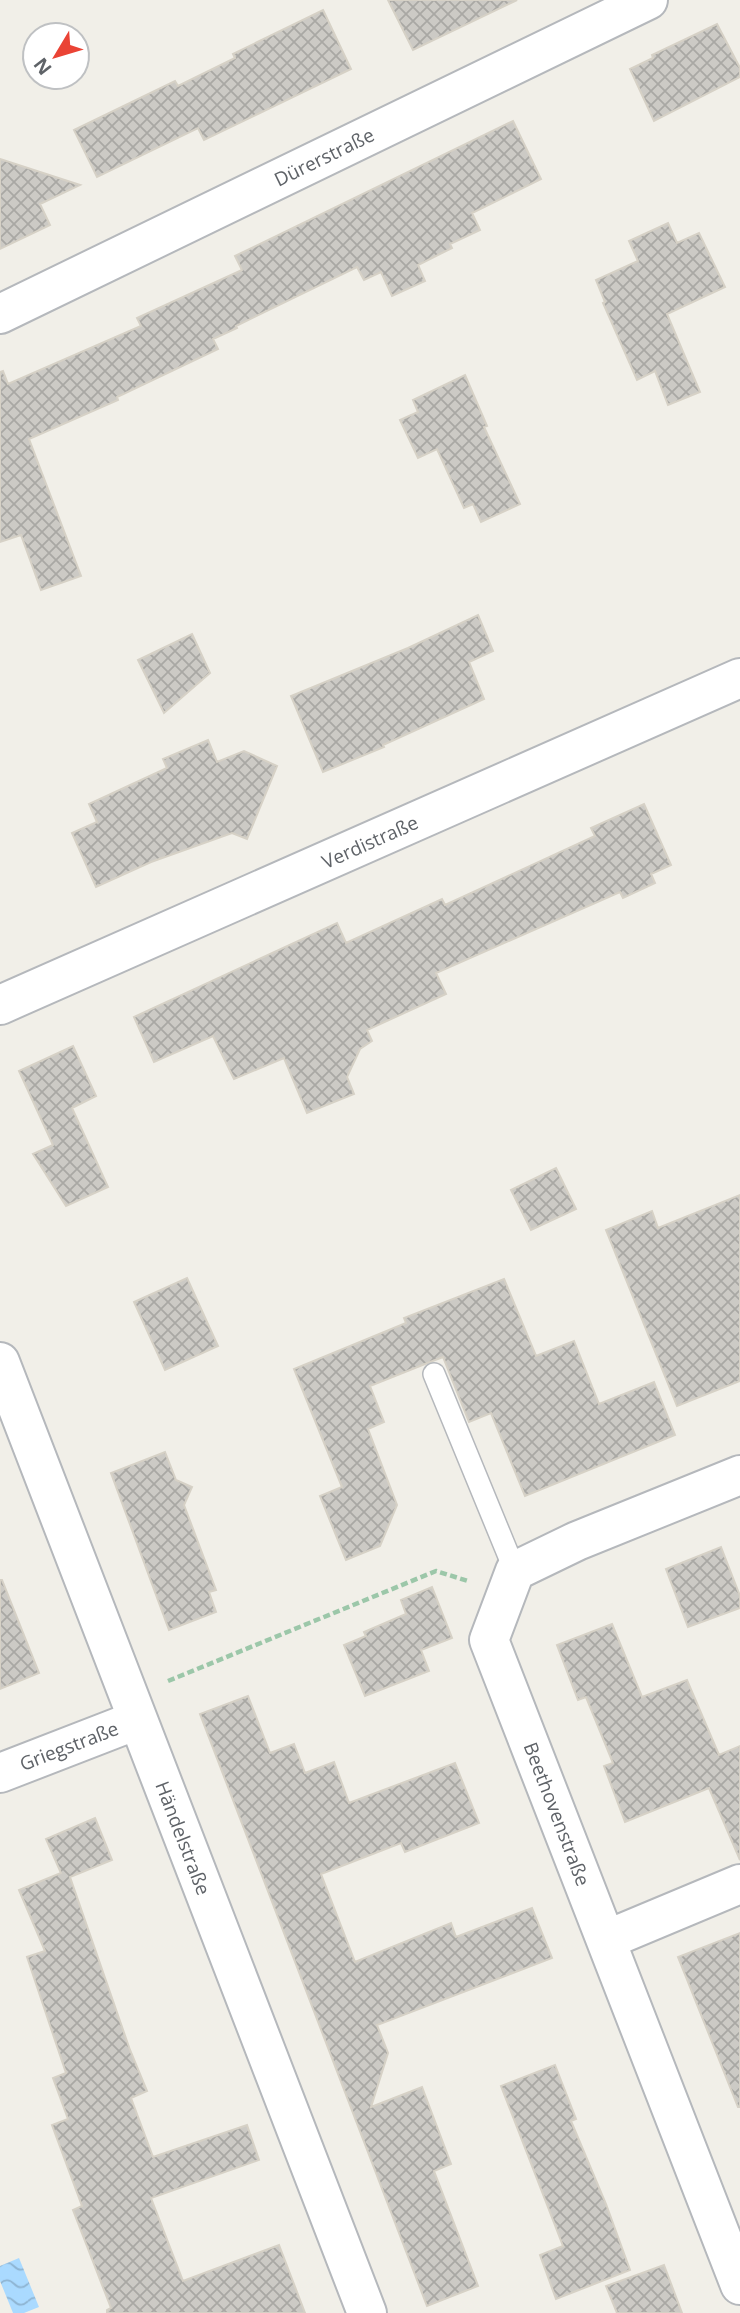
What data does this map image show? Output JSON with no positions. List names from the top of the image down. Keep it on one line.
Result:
{"streets":{"street":["Dürerstraße","Verdistraße","Griegstraße","Beethovenstraße","Händelstraße"]},"crossings":[["Griegstraße","Händelstraße"]],"north":"bottom left"}
